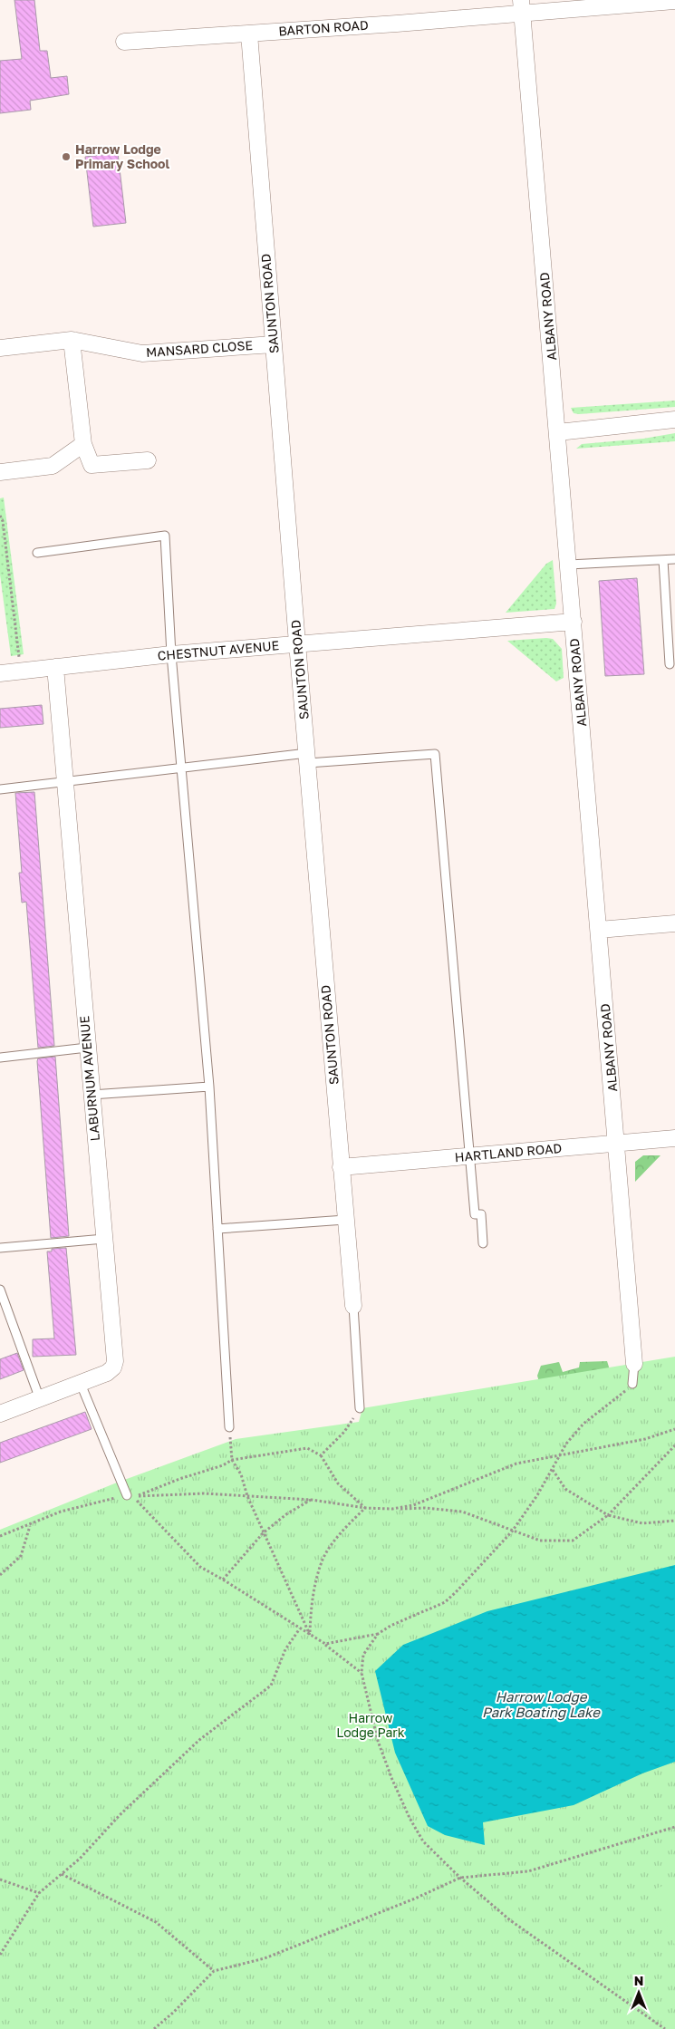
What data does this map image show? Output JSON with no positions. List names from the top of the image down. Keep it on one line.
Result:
{"streets":{"street":["BARTON ROAD","SAUNTON ROAD","ALBANY ROAD","MANSARD CLOSE","CHESTNUT AVENUE","LABURNUM AVENUE","HARTLAND ROAD"]},"crossings":[["BARTON ROAD","SAUNTON ROAD"],["BARTON ROAD","ALBANY ROAD"],["SAUNTON ROAD","MANSARD CLOSE"],["SAUNTON ROAD","CHESTNUT AVENUE"],["SAUNTON ROAD","HARTLAND ROAD"],["ALBANY ROAD","CHESTNUT AVENUE"],["ALBANY ROAD","HARTLAND ROAD"],["CHESTNUT AVENUE","LABURNUM AVENUE"]],"water":["Harrow Lodge Park Boating Lake"],"parks":["Harrow Lodge Park"],"places":["Harrow Lodge Primary School"],"north":"top"}
